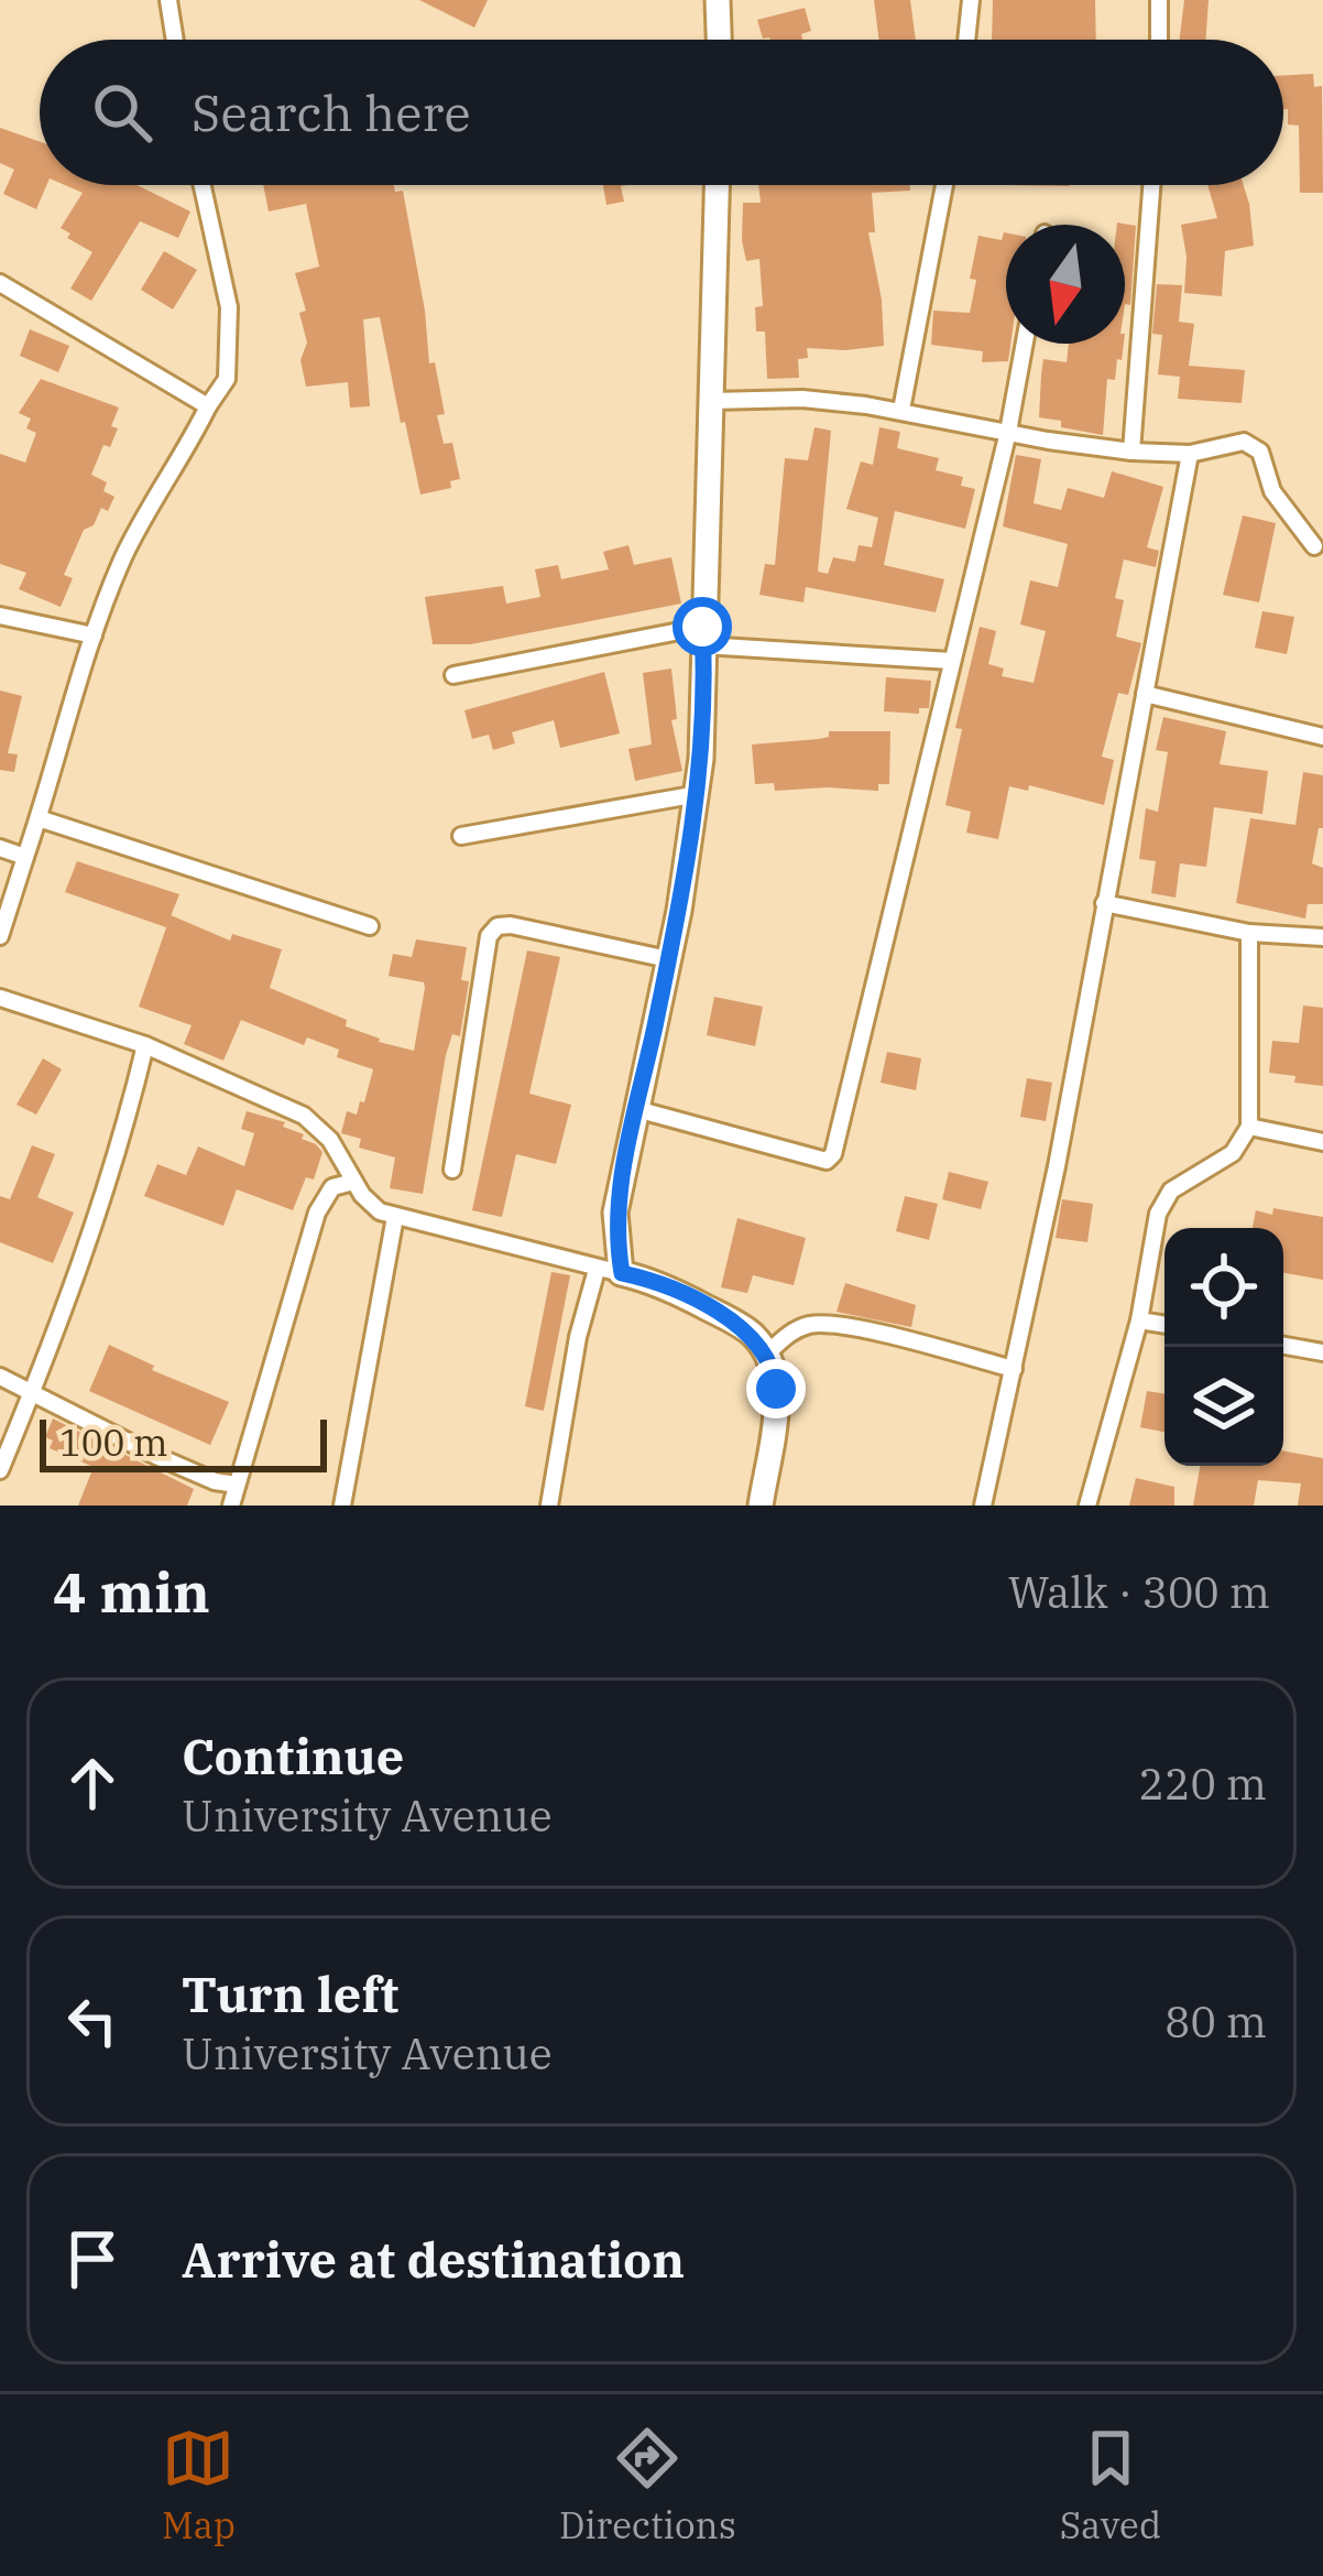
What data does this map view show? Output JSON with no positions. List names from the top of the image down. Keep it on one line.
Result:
{"scale_bar":"100 m","north":"bottom","page":{"search":"Search here","scale":"100 m","heading":["4 min","Walk · 300 m"],"list":[["Continue","University Avenue","220 m"],["Turn left","University Avenue","80 m"],"Arrive at destination"],"nav":["Map","Directions","Saved"]}}
